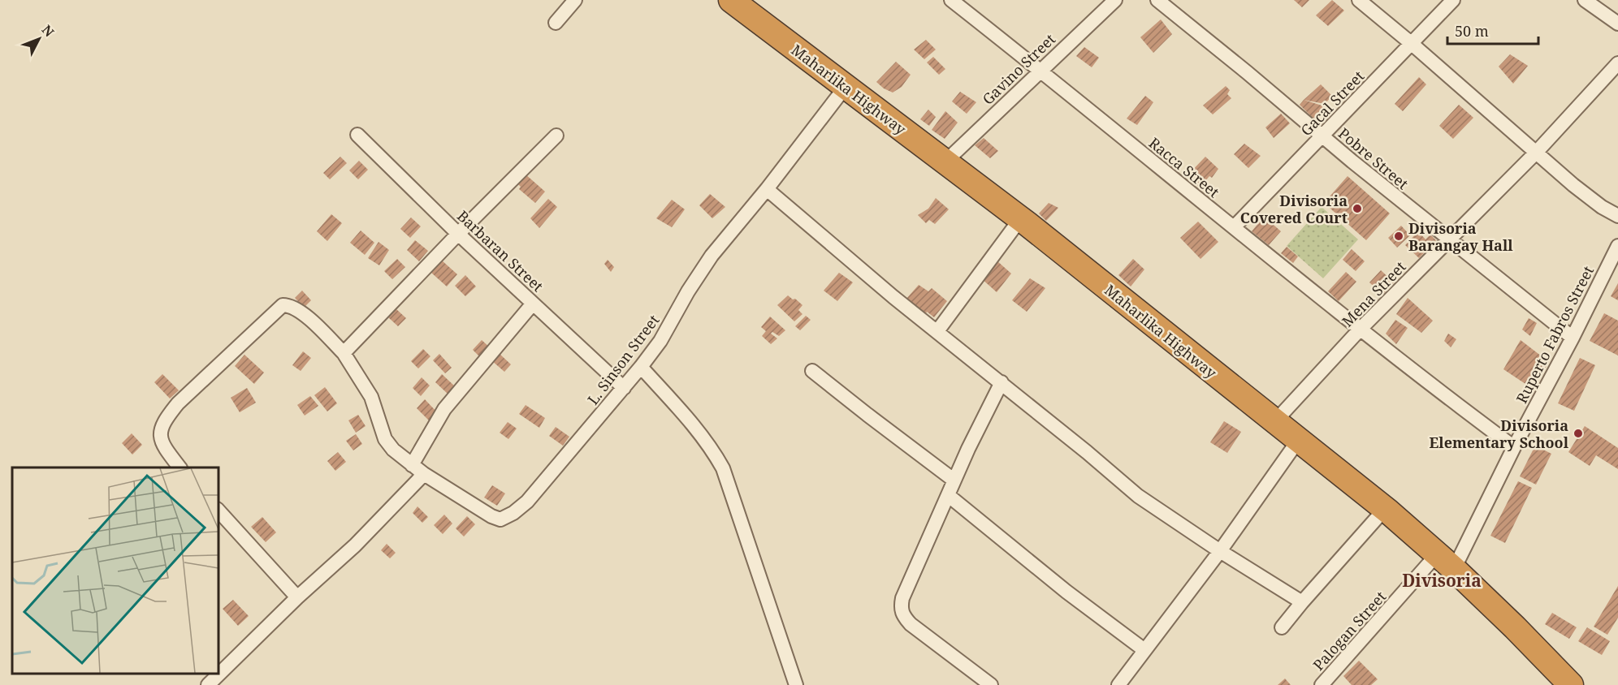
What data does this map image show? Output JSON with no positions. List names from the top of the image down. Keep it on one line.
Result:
{"streets":{"highway":["Maharlika Highway"],"street":["Gavino Street","Gacal Street","Pobre Street","Racca Street","Barbaran Street","Mena Street","Ruperto Fabros Street","L. Sinson Street","Palogan Street"]},"crossings":[["Gavino Street","Maharlika Highway"],["Gavino Street","Racca Street"],["Maharlika Highway","Mena Street"],["Maharlika Highway","Ruperto Fabros Street"],["Maharlika Highway","L. Sinson Street"],["Maharlika Highway","Palogan Street"],["Gacal Street","Pobre Street"],["Gacal Street","Racca Street"],["Pobre Street","Mena Street"],["Pobre Street","Ruperto Fabros Street"],["Racca Street","Mena Street"],["Racca Street","Ruperto Fabros Street"],["Barbaran Street","L. Sinson Street"],["Ruperto Fabros Street","Palogan Street"]],"districts":["Divisoria"],"places":["Divisoria Covered Court","Divisoria Barangay Hall","Divisoria Elementary School"],"scale_bar":"50 m","north":"top right"}
